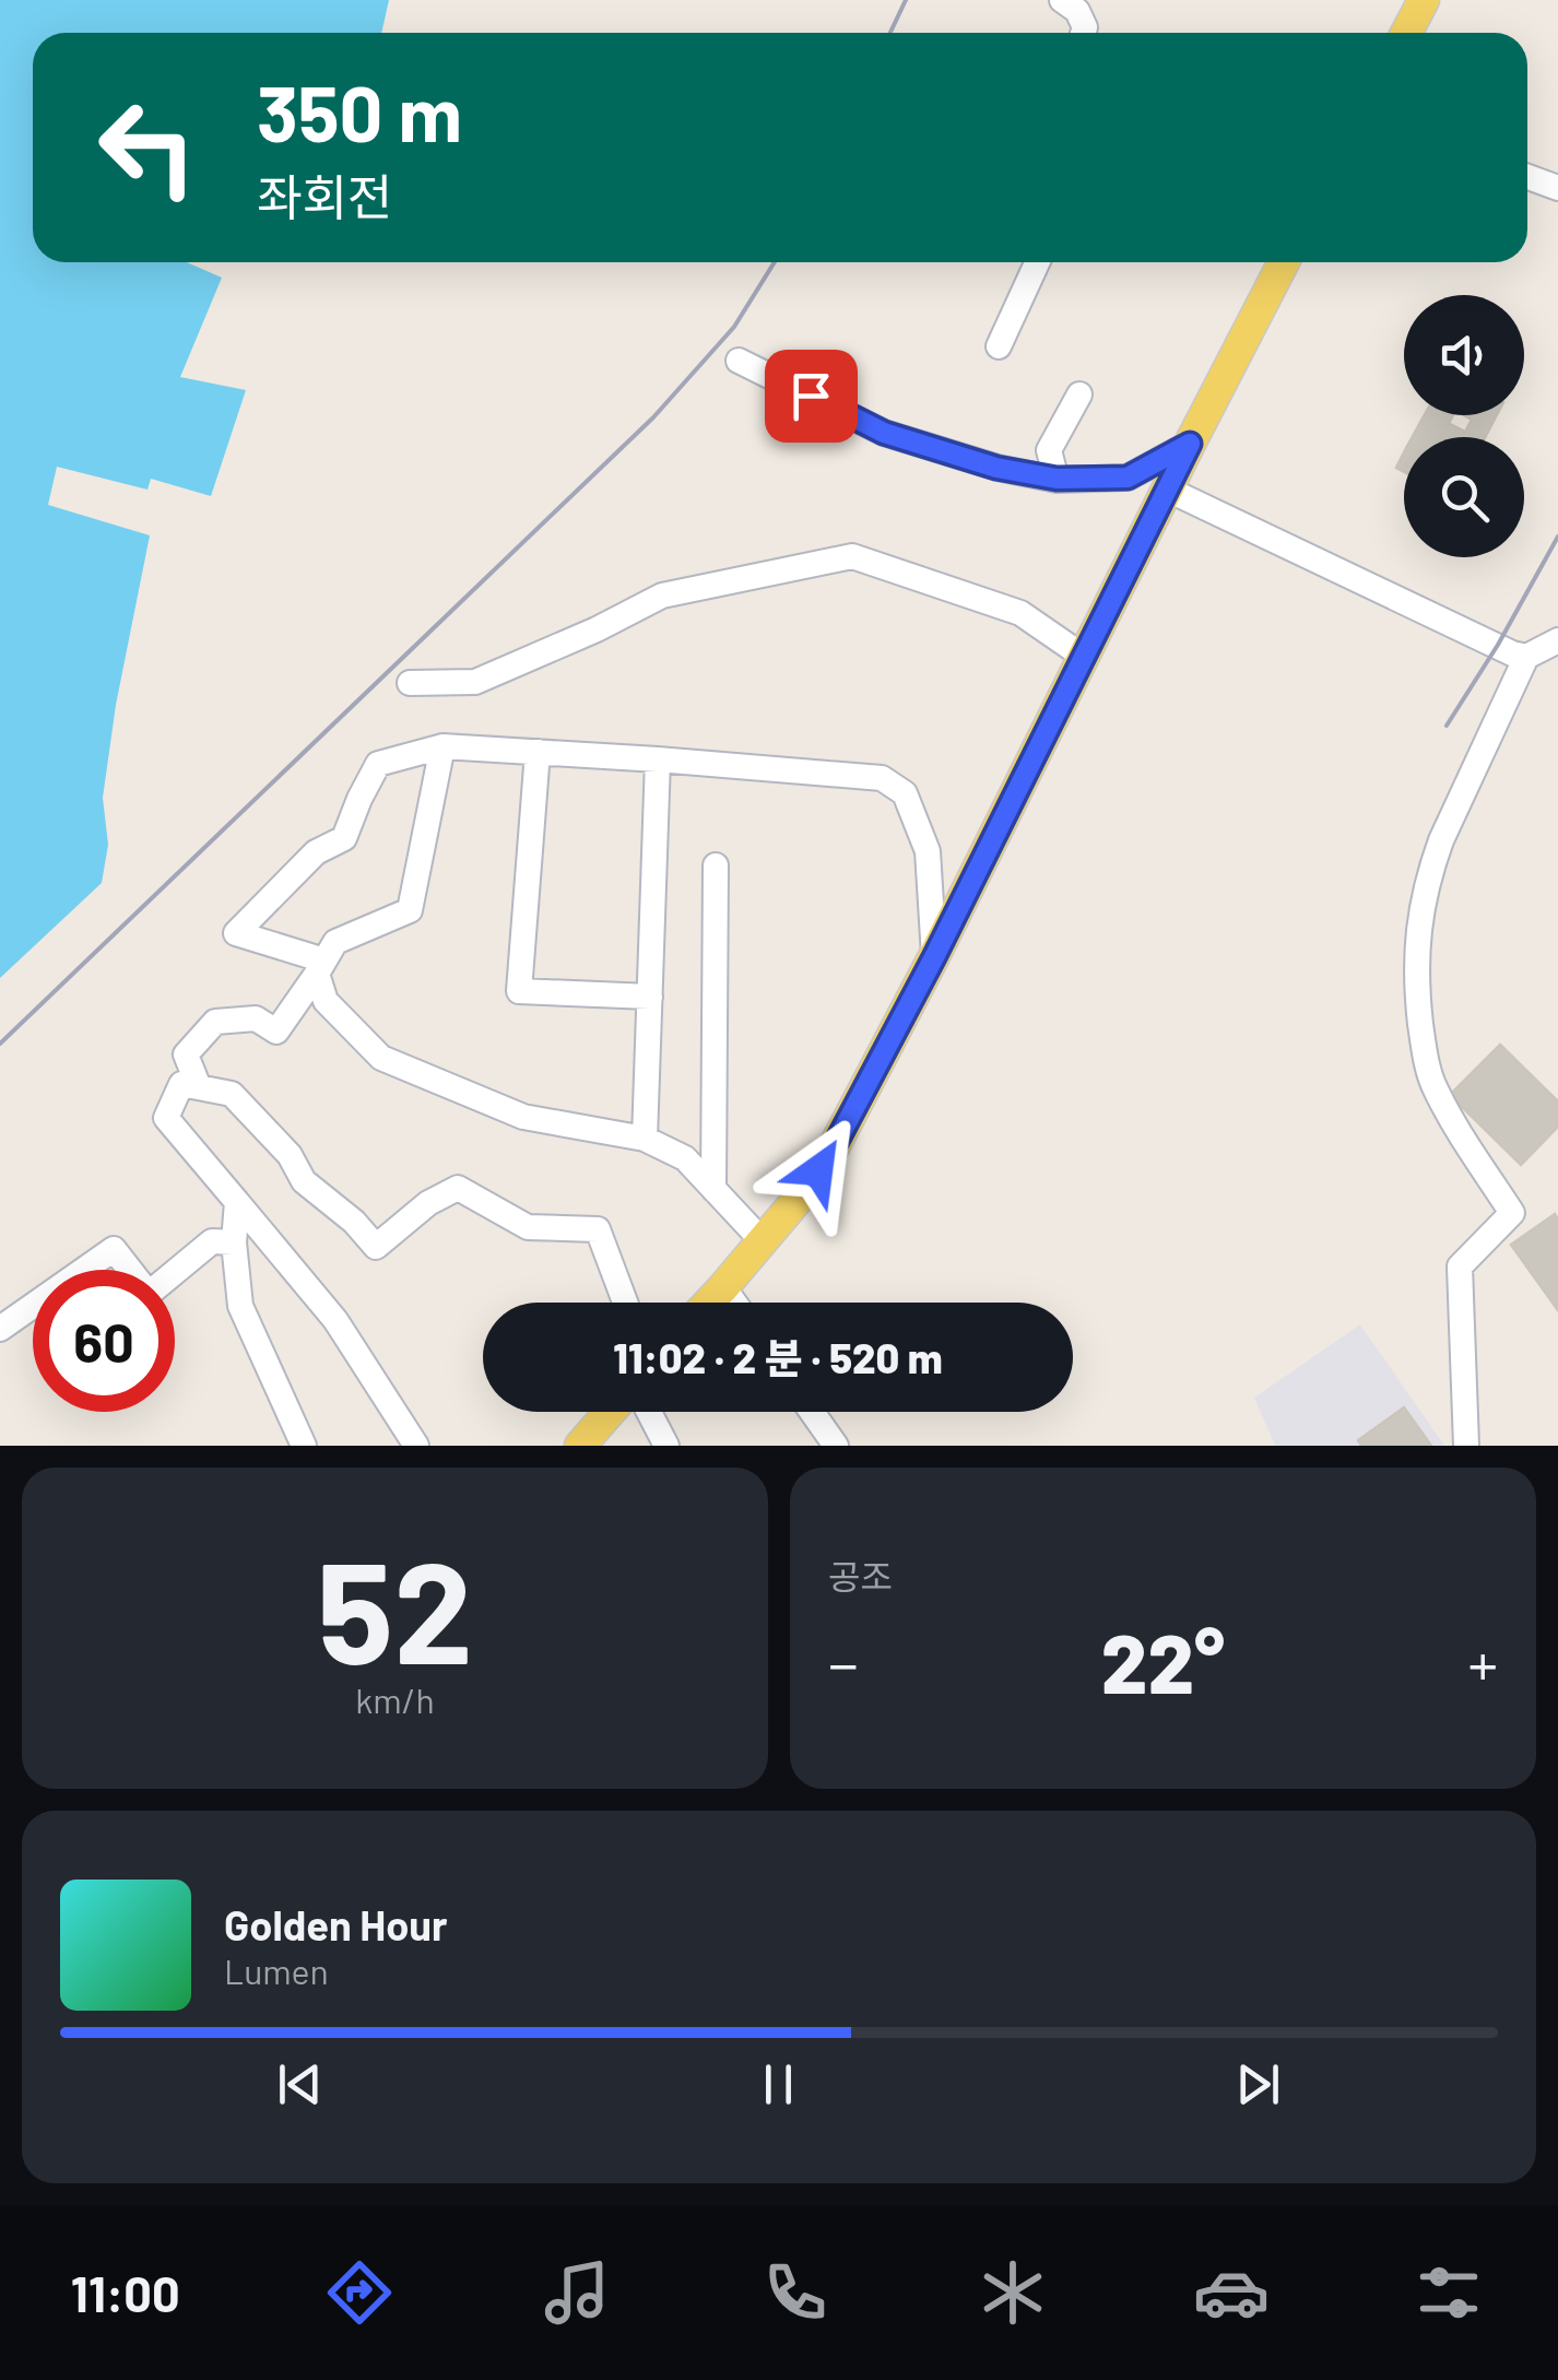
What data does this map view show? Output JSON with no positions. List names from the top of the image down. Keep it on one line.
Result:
{"page":{"turn":["350 m","좌회전"],"limit":"60","trip":"11:02 · 2 분 · 520 m","tile":[["52","km/h"],"공조"],"heat":["−","22°","+"],"song":["Golden Hour","Lumen"],"tabs":"11:00"}}
